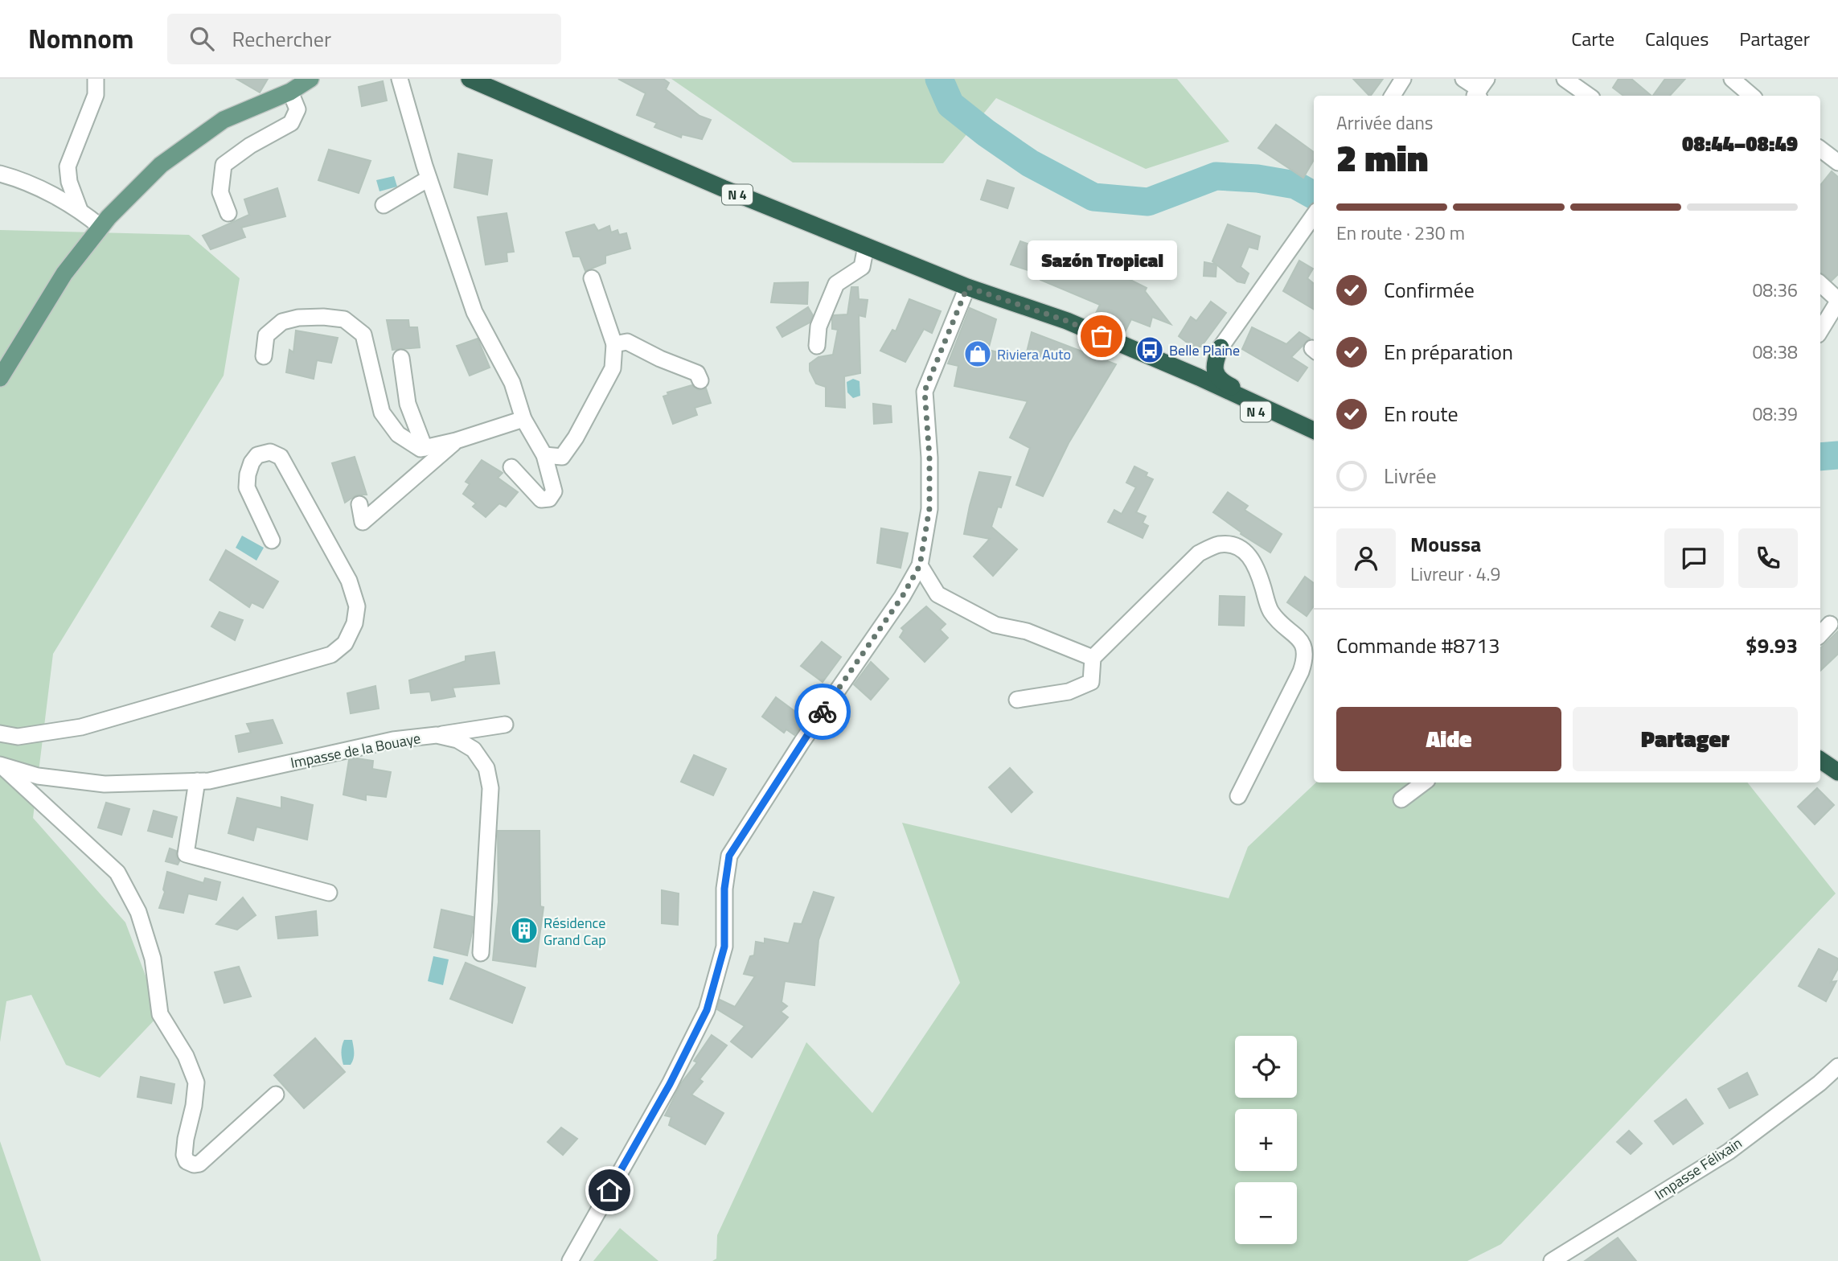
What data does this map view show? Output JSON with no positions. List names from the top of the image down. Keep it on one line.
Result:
{"streets":{"highway":["N 4"],"street":["Impasse de la Bouaye","Impasse Félixain"]},"places":{"other":["Sazón Tropical"],"bus stop":["Belle Plaine"],"shop":["Riviera Auto"],"building":["Résidence Grand Cap"]},"page":{"header":"Nomnom","search":"Rechercher","nav":["Carte","Calques","Partager"],"heading":["2 min","Arrivée dans","08:44–08:49"],"panel":["Moussa","Livreur · 4.9","Commande #8713","$9.93"],"bar":"En route · 230 m","bubble":"Sazón Tropical","list":[["Confirmée","08:36"],["En préparation","08:38"],["En route","08:39"],"Livrée"],"buttons":["Aide","Partager"],"map_buttons":["+","−"]}}
